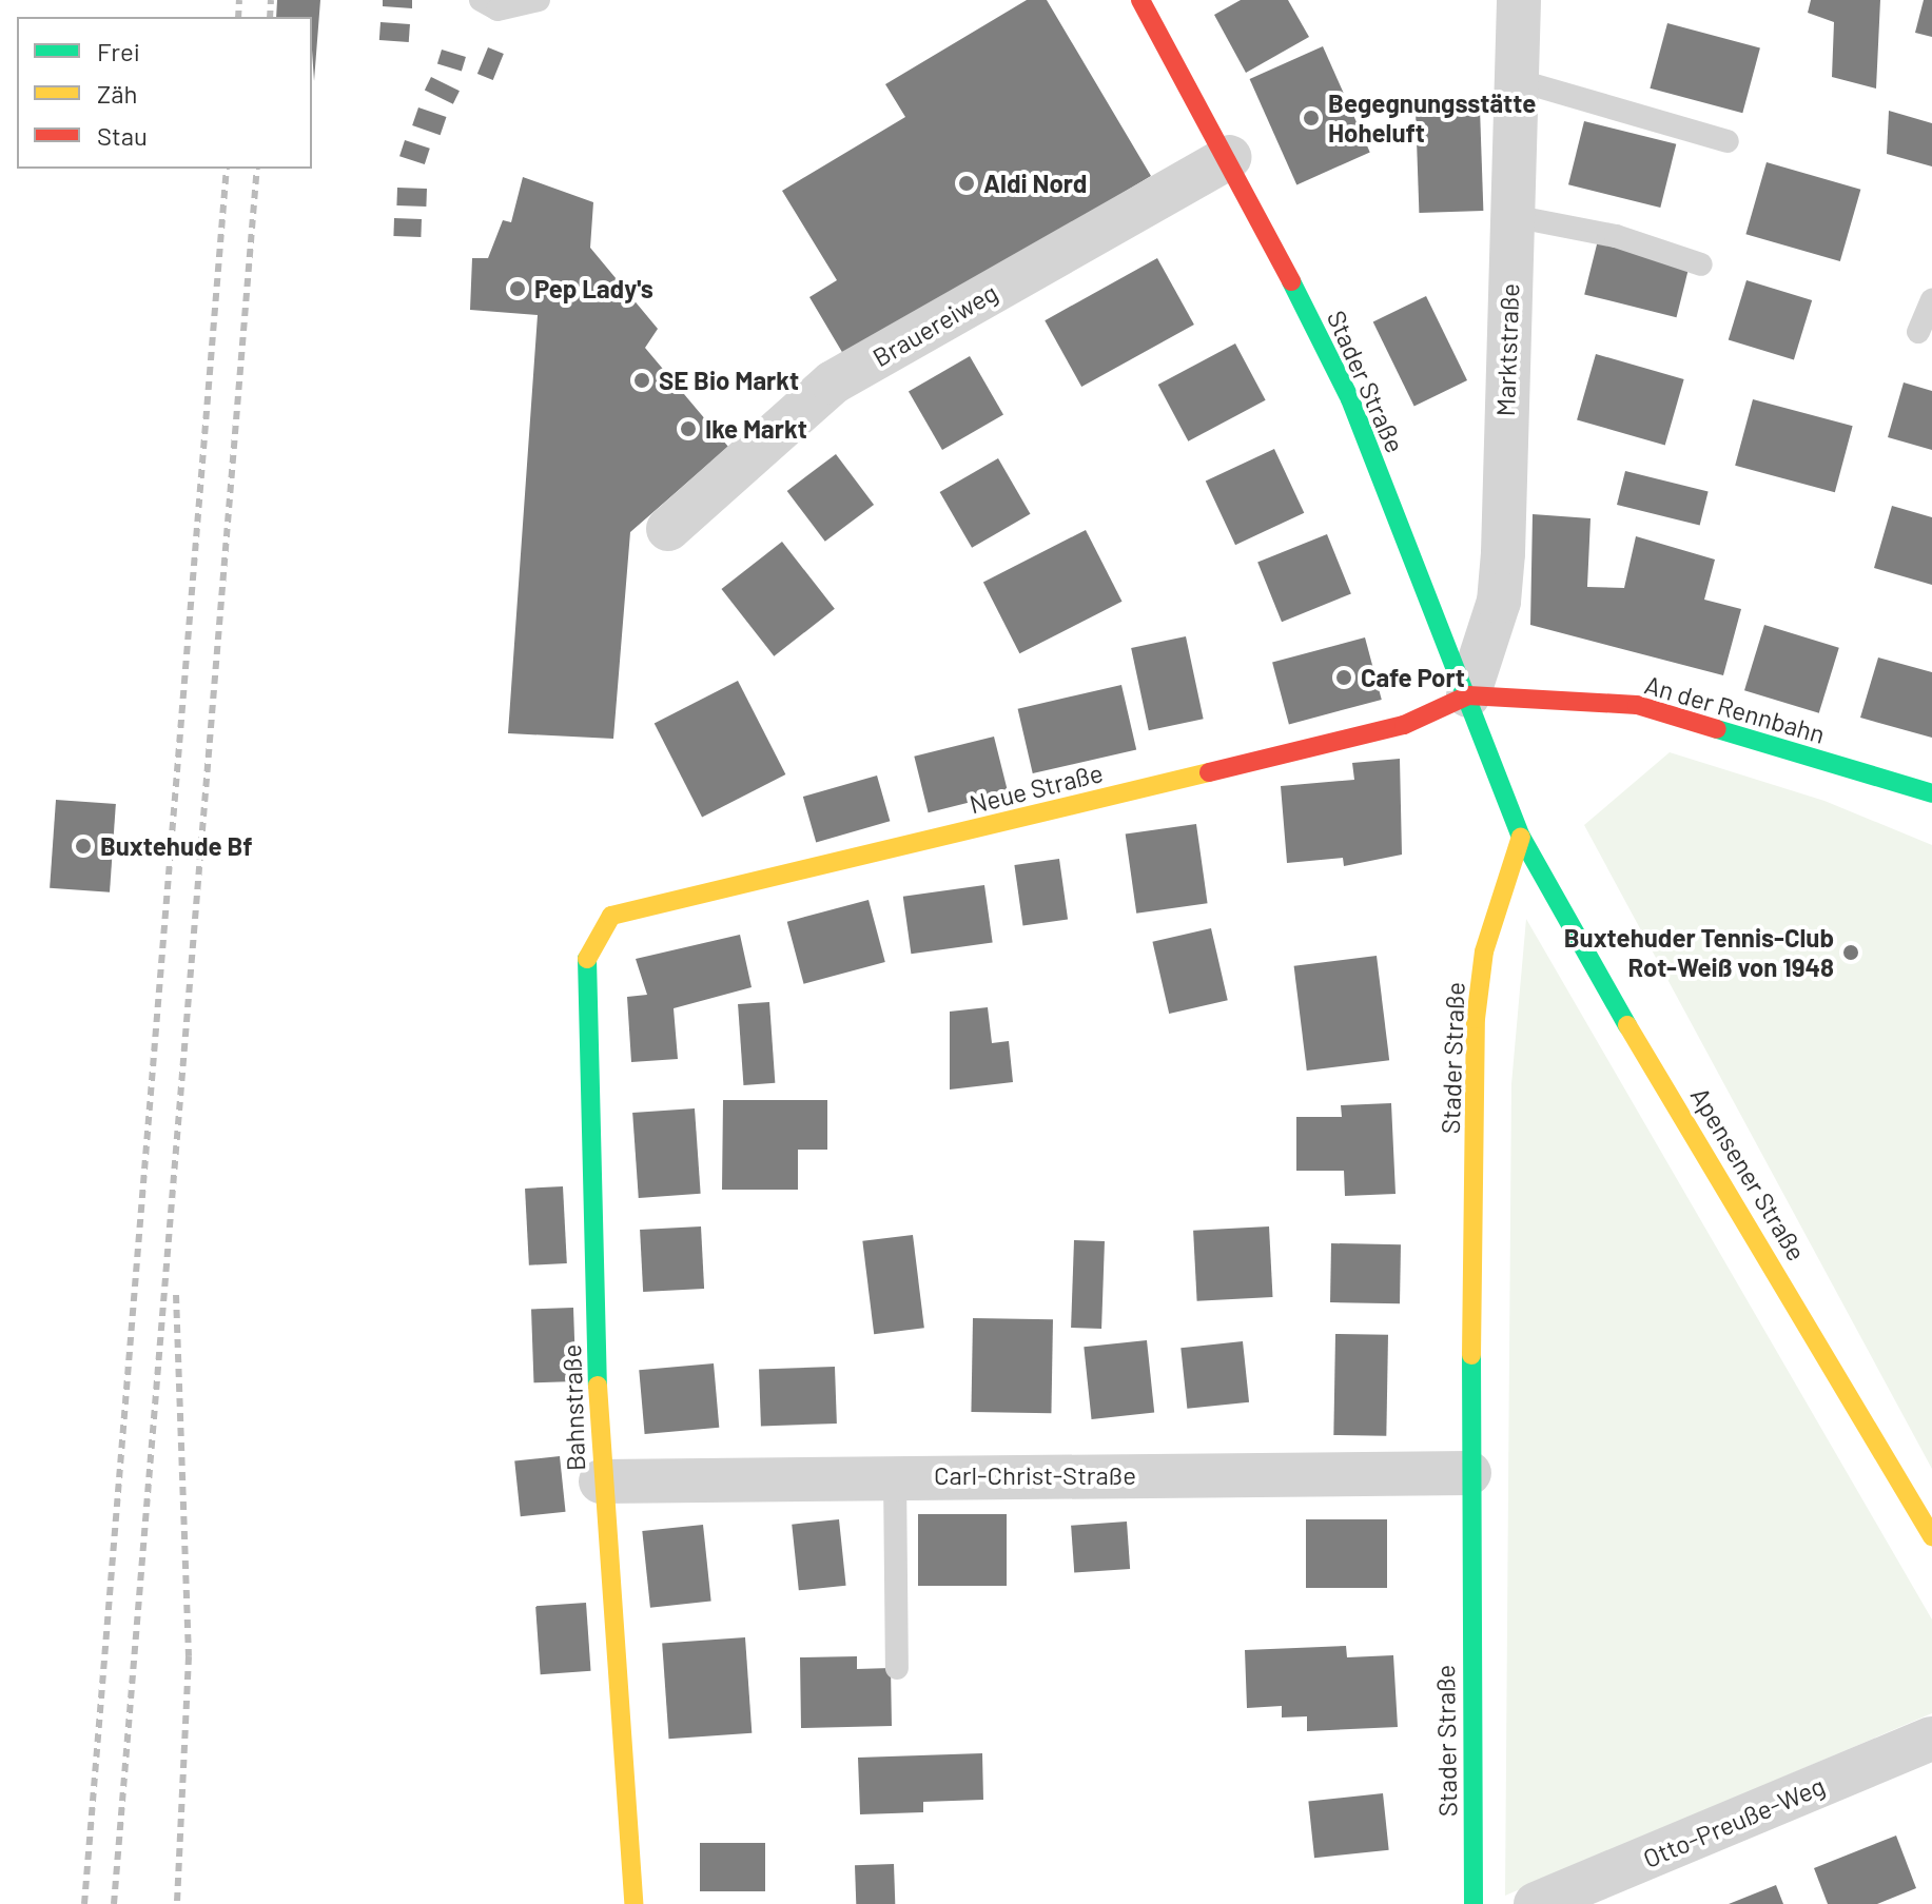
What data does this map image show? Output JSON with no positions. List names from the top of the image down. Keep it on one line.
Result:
{"streets":{"street":["Brauereiweg","Marktstraße","Stader Straße","An der Rennbahn","Neue Straße","Apensener Straße","Bahnstraße","Carl-Christ-Straße","Otto-Preuße-Weg"]},"crossings":[["Brauereiweg","Stader Straße"],["Marktstraße","Stader Straße"],["Marktstraße","An der Rennbahn"],["Marktstraße","Neue Straße"],["Stader Straße","An der Rennbahn"],["Stader Straße","Neue Straße"],["Stader Straße","Apensener Straße"],["Stader Straße","Carl-Christ-Straße"],["An der Rennbahn","Neue Straße"],["Neue Straße","Bahnstraße"],["Bahnstraße","Carl-Christ-Straße"]],"places":["Begegnungsstätte Hoheluft","Aldi Nord","Pep Lady's","SE Bio Markt","Ike Markt","Cafe Port","Buxtehude Bf","Buxtehuder Tennis-Club Rot-Weiß von 1948"],"legend":["Frei","Zäh","Stau"]}
